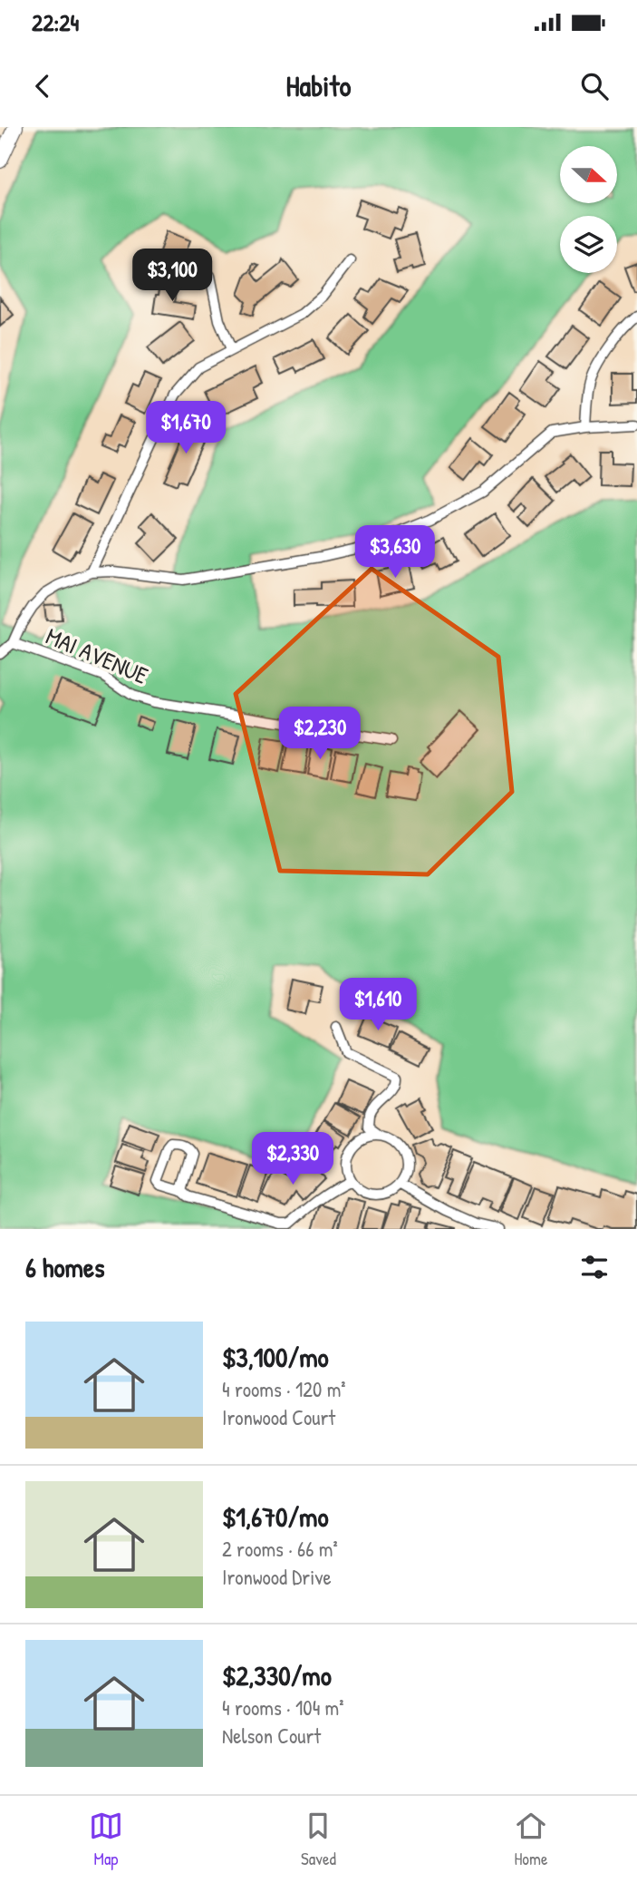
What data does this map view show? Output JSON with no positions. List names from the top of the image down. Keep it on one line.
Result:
{"streets":{"street":["MAI AVENUE"]},"north":"right","page":{"status":"22:24","header":"Habito","price":["$3,100","$1,670","$3,630","$2,230","$1,610","$2,330"],"heading":"6 homes","list":[{"name":"$3,100/mo","note":"4 rooms · 120 m² · Ironwood Court"},{"name":"$1,670/mo","note":"2 rooms · 66 m² · Ironwood Drive"},{"name":"$2,330/mo","note":"4 rooms · 104 m² · Nelson Court"}],"tabs":["Map","Saved","Home"]}}
